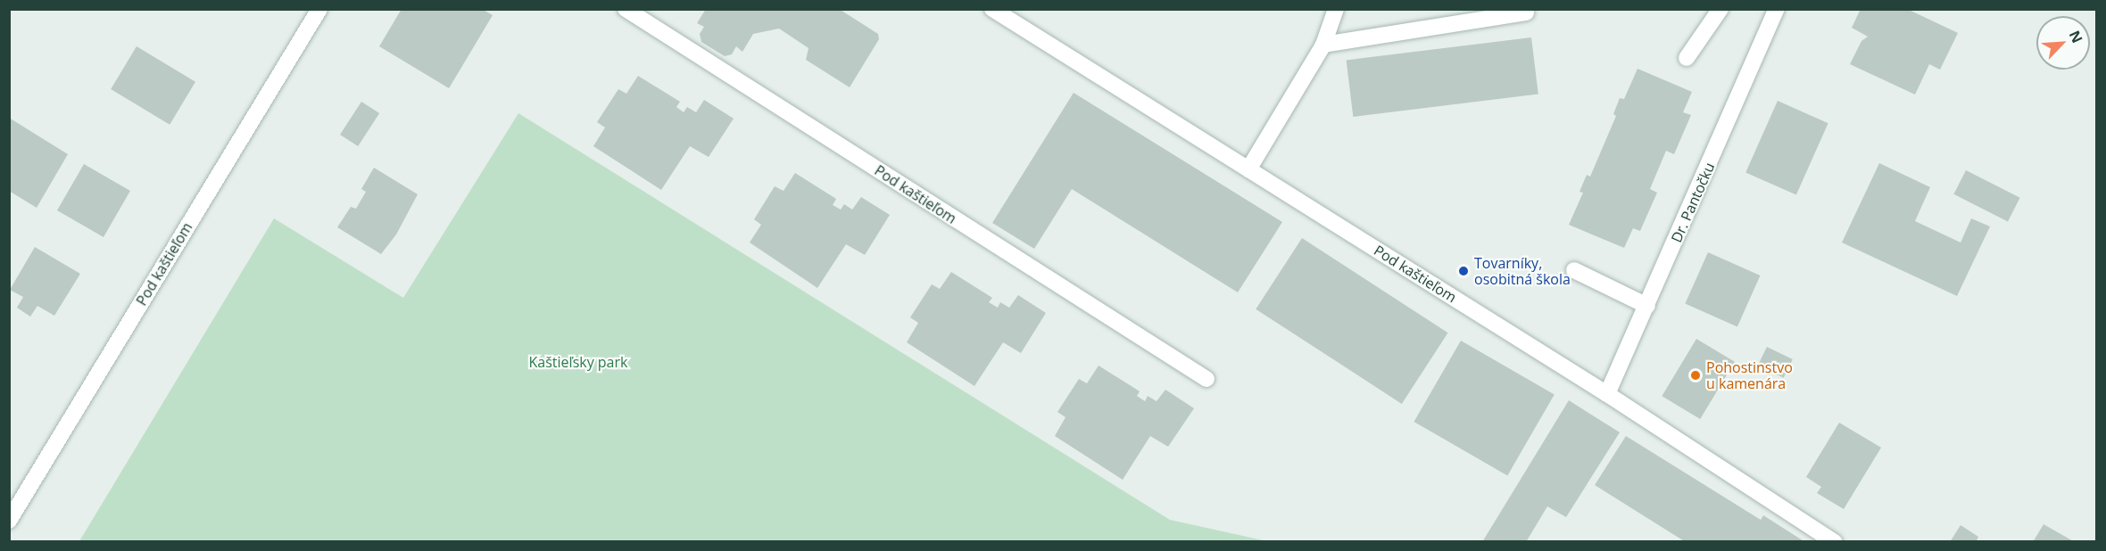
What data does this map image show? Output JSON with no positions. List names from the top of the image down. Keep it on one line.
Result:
{"streets":{"street":["Pod kaštieľom","Dr. Pantočku"]},"crossings":[["Pod kaštieľom","Dr. Pantočku"]],"parks":["Kaštieľsky park"],"places":["Tovarníky, osobitná škola","Pohostinstvo u kamenára"],"north":"top right"}
